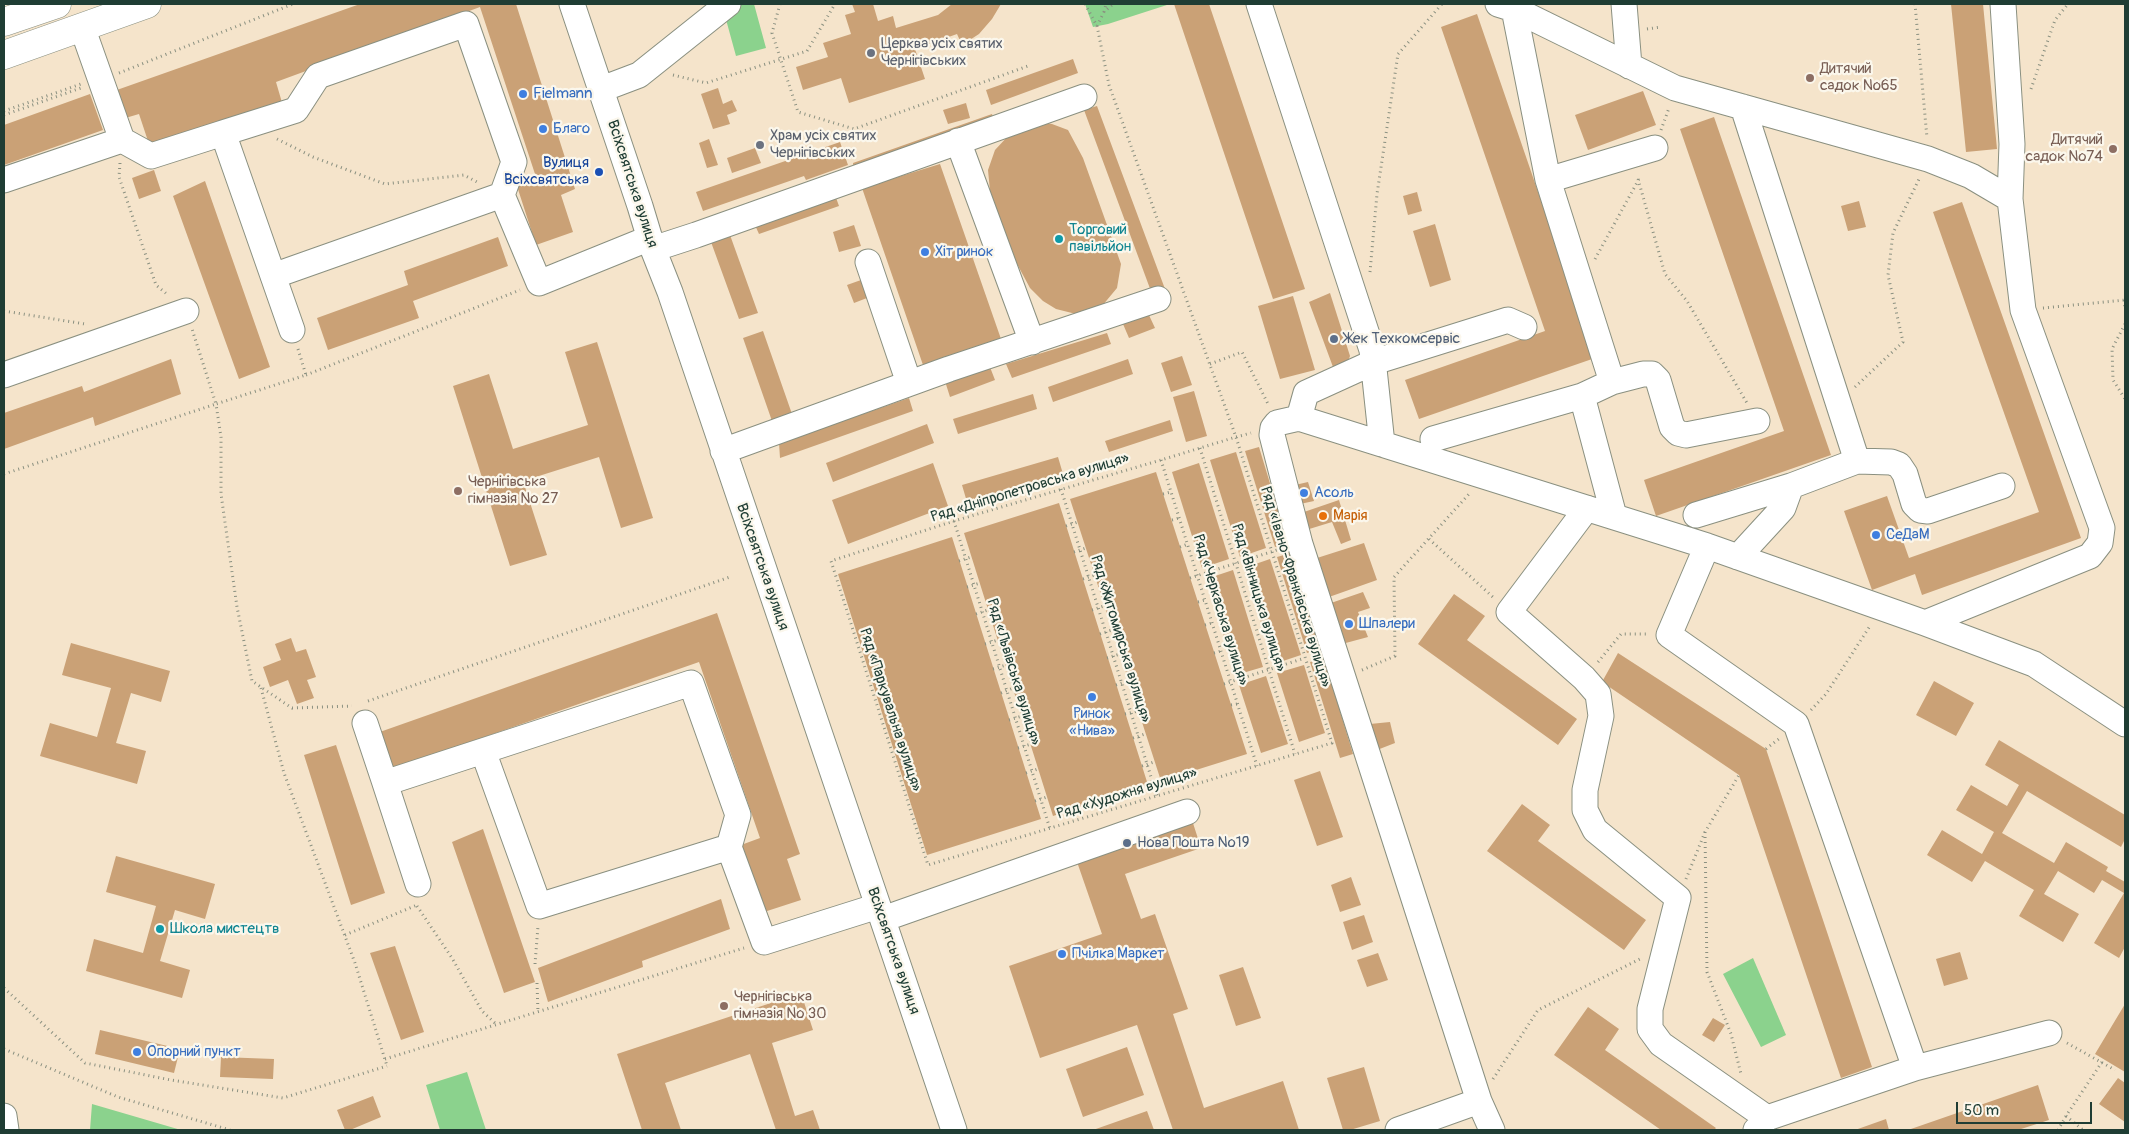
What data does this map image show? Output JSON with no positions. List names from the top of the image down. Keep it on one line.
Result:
{"streets":{"street":["Всіхсвятська вулиця"],"path":["Ряд «Дніпропетровська вулиця»","Ряд «Івано-Франківська вулиця»","Ряд «Вінницька вулиця»","Ряд «Черкаська вулиця»","Ряд «Житомирська вулиця»","Ряд «Львівська вулиця»","Ряд «Паркувальна вулиця»","Ряд «Художня вулиця»"]},"crossings":[["Ряд «Дніпропетровська вулиця»","Ряд «Івано-Франківська вулиця»"],["Ряд «Дніпропетровська вулиця»","Ряд «Вінницька вулиця»"],["Ряд «Дніпропетровська вулиця»","Ряд «Черкаська вулиця»"],["Ряд «Дніпропетровська вулиця»","Ряд «Житомирська вулиця»"],["Ряд «Дніпропетровська вулиця»","Ряд «Львівська вулиця»"],["Ряд «Дніпропетровська вулиця»","Ряд «Паркувальна вулиця»"],["Ряд «Івано-Франківська вулиця»","Ряд «Художня вулиця»"],["Ряд «Вінницька вулиця»","Ряд «Художня вулиця»"],["Ряд «Черкаська вулиця»","Ряд «Художня вулиця»"],["Ряд «Житомирська вулиця»","Ряд «Художня вулиця»"],["Ряд «Львівська вулиця»","Ряд «Художня вулиця»"],["Ряд «Паркувальна вулиця»","Ряд «Художня вулиця»"]],"places":["Церква усіх святих Чернігівських","Дитячий садок №65","Fielmann","Благо","Храм усіх святих Чернігівських","Дитячий садок №74","Вулиця Всіхсвятська","Торговий павільйон","Хіт ринок","Жек Техкомсервіс","Чернігівська гімназія № 27","Асоль","Марія","СеДаМ","Шпалери","Ринок «Нива»","Нова Пошта №19","Школа мистецтв","Пчілка Маркет","Чернігівська гімназія № 30","Опорний пункт"],"scale_bar":"50 m"}
